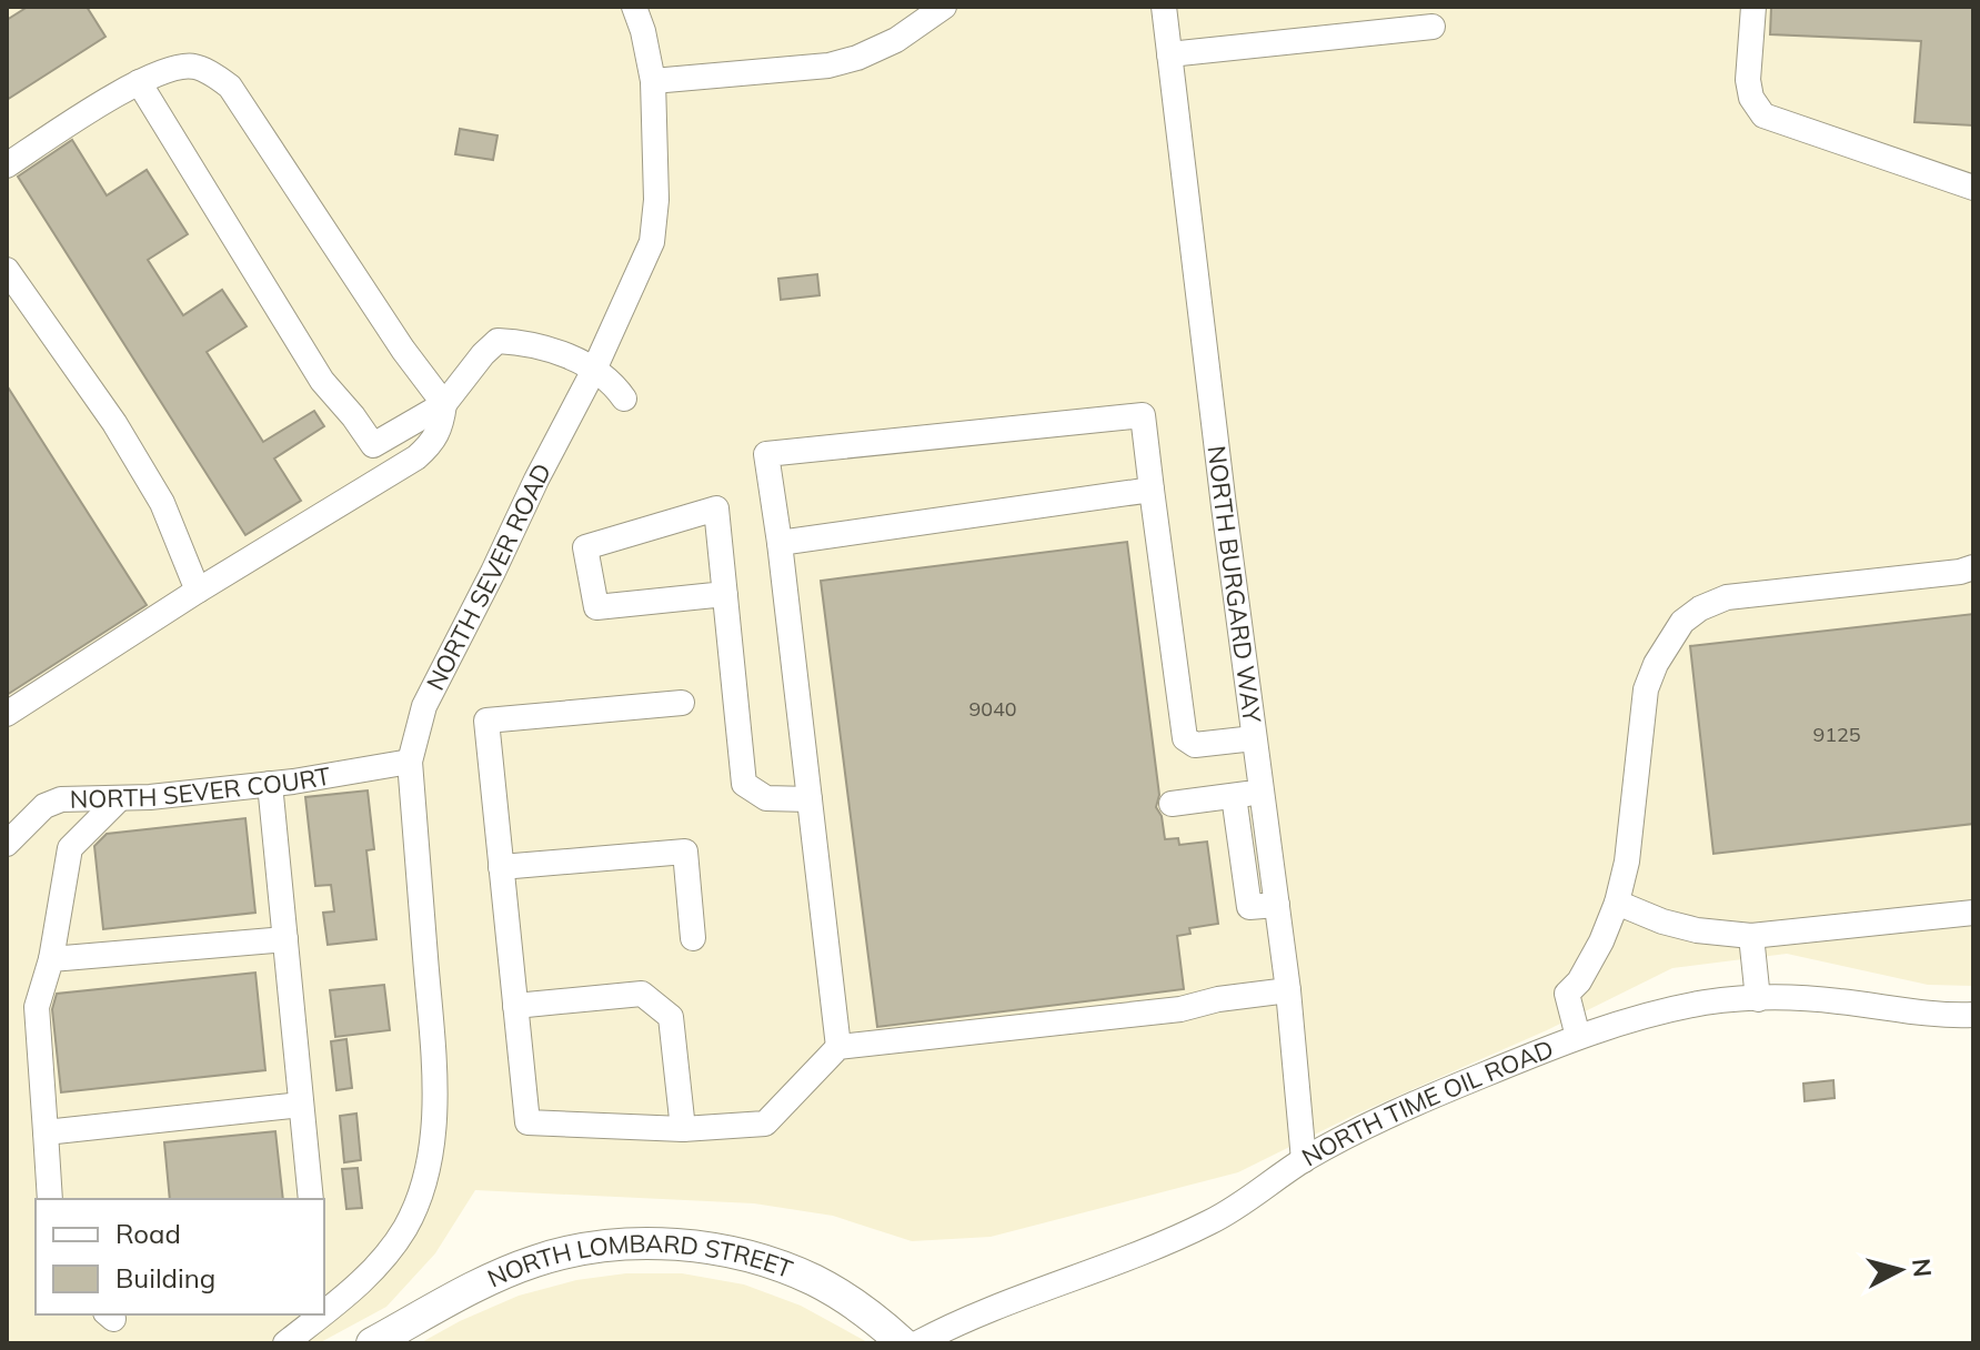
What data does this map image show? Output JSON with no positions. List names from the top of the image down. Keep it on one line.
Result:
{"streets":{"main road":["NORTH LOMBARD STREET"],"street":["NORTH SEVER ROAD","NORTH BURGARD WAY","NORTH SEVER COURT","NORTH TIME OIL ROAD"]},"crossings":[["NORTH SEVER ROAD","NORTH SEVER COURT"],["NORTH BURGARD WAY","NORTH TIME OIL ROAD"]],"house_numbers":["9040","9125"],"legend":["Road","Building"],"north":"right"}
